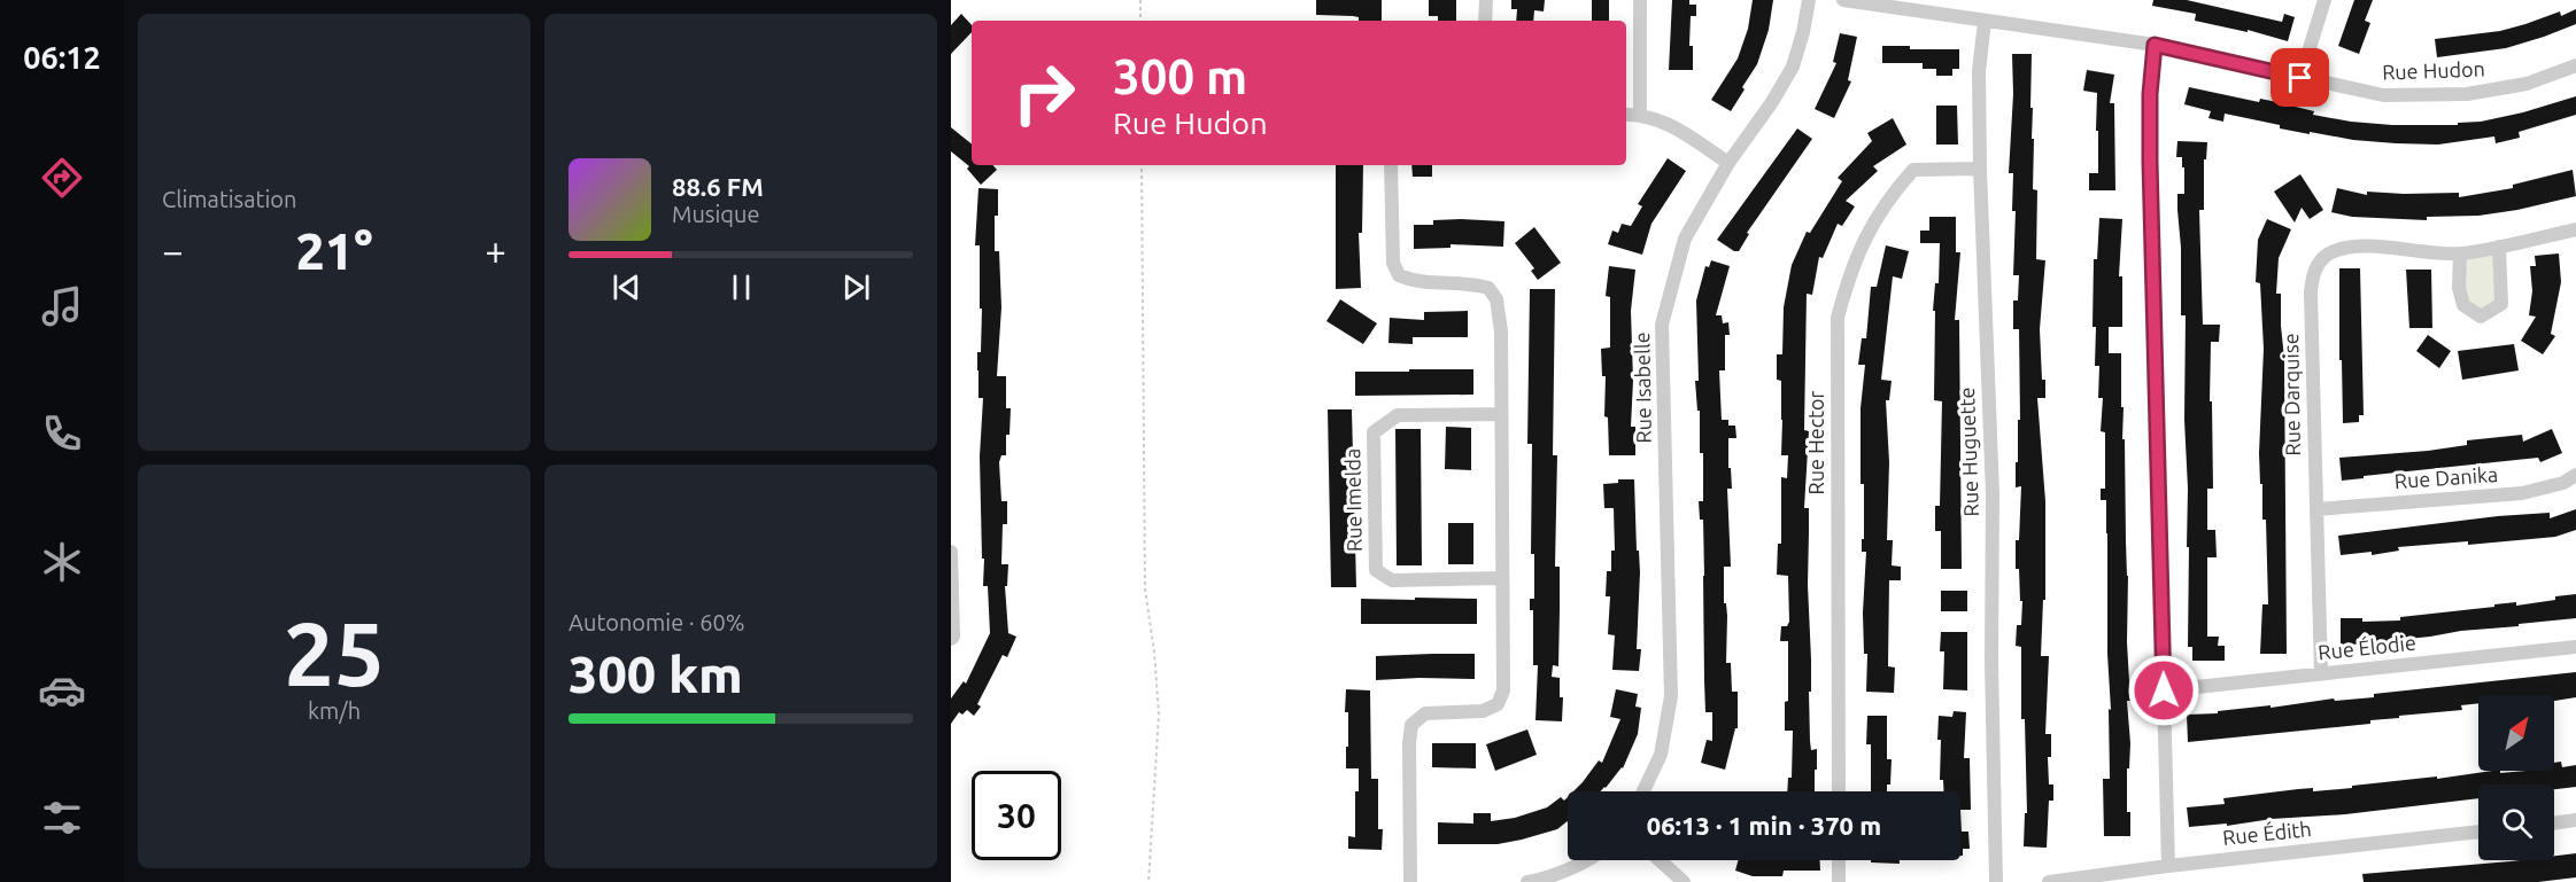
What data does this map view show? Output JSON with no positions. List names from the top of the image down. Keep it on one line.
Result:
{"streets":{"street":["Rue Hudon","Rue Isabelle","Rue Darquise","Rue Hector","Rue Huguette","Rue Danika","Rue Imelda","Rue Élodie","Rue Édith"]},"crossings":[["Rue Hudon","Rue Huguette"],["Rue Darquise","Rue Danika"],["Rue Darquise","Rue Élodie"],["Rue Hector","Rue Huguette"]],"north":"top right","page":{"tabs":"06:12","tile":["Climatisation",["25","km/h"],["Autonomie · 60%","300 km"]],"turn":["300 m","Rue Hudon"],"song":["88.6 FM","Musique"],"heat":["−","21°","+"],"limit":"30","trip":"06:13 · 1 min · 370 m"}}
